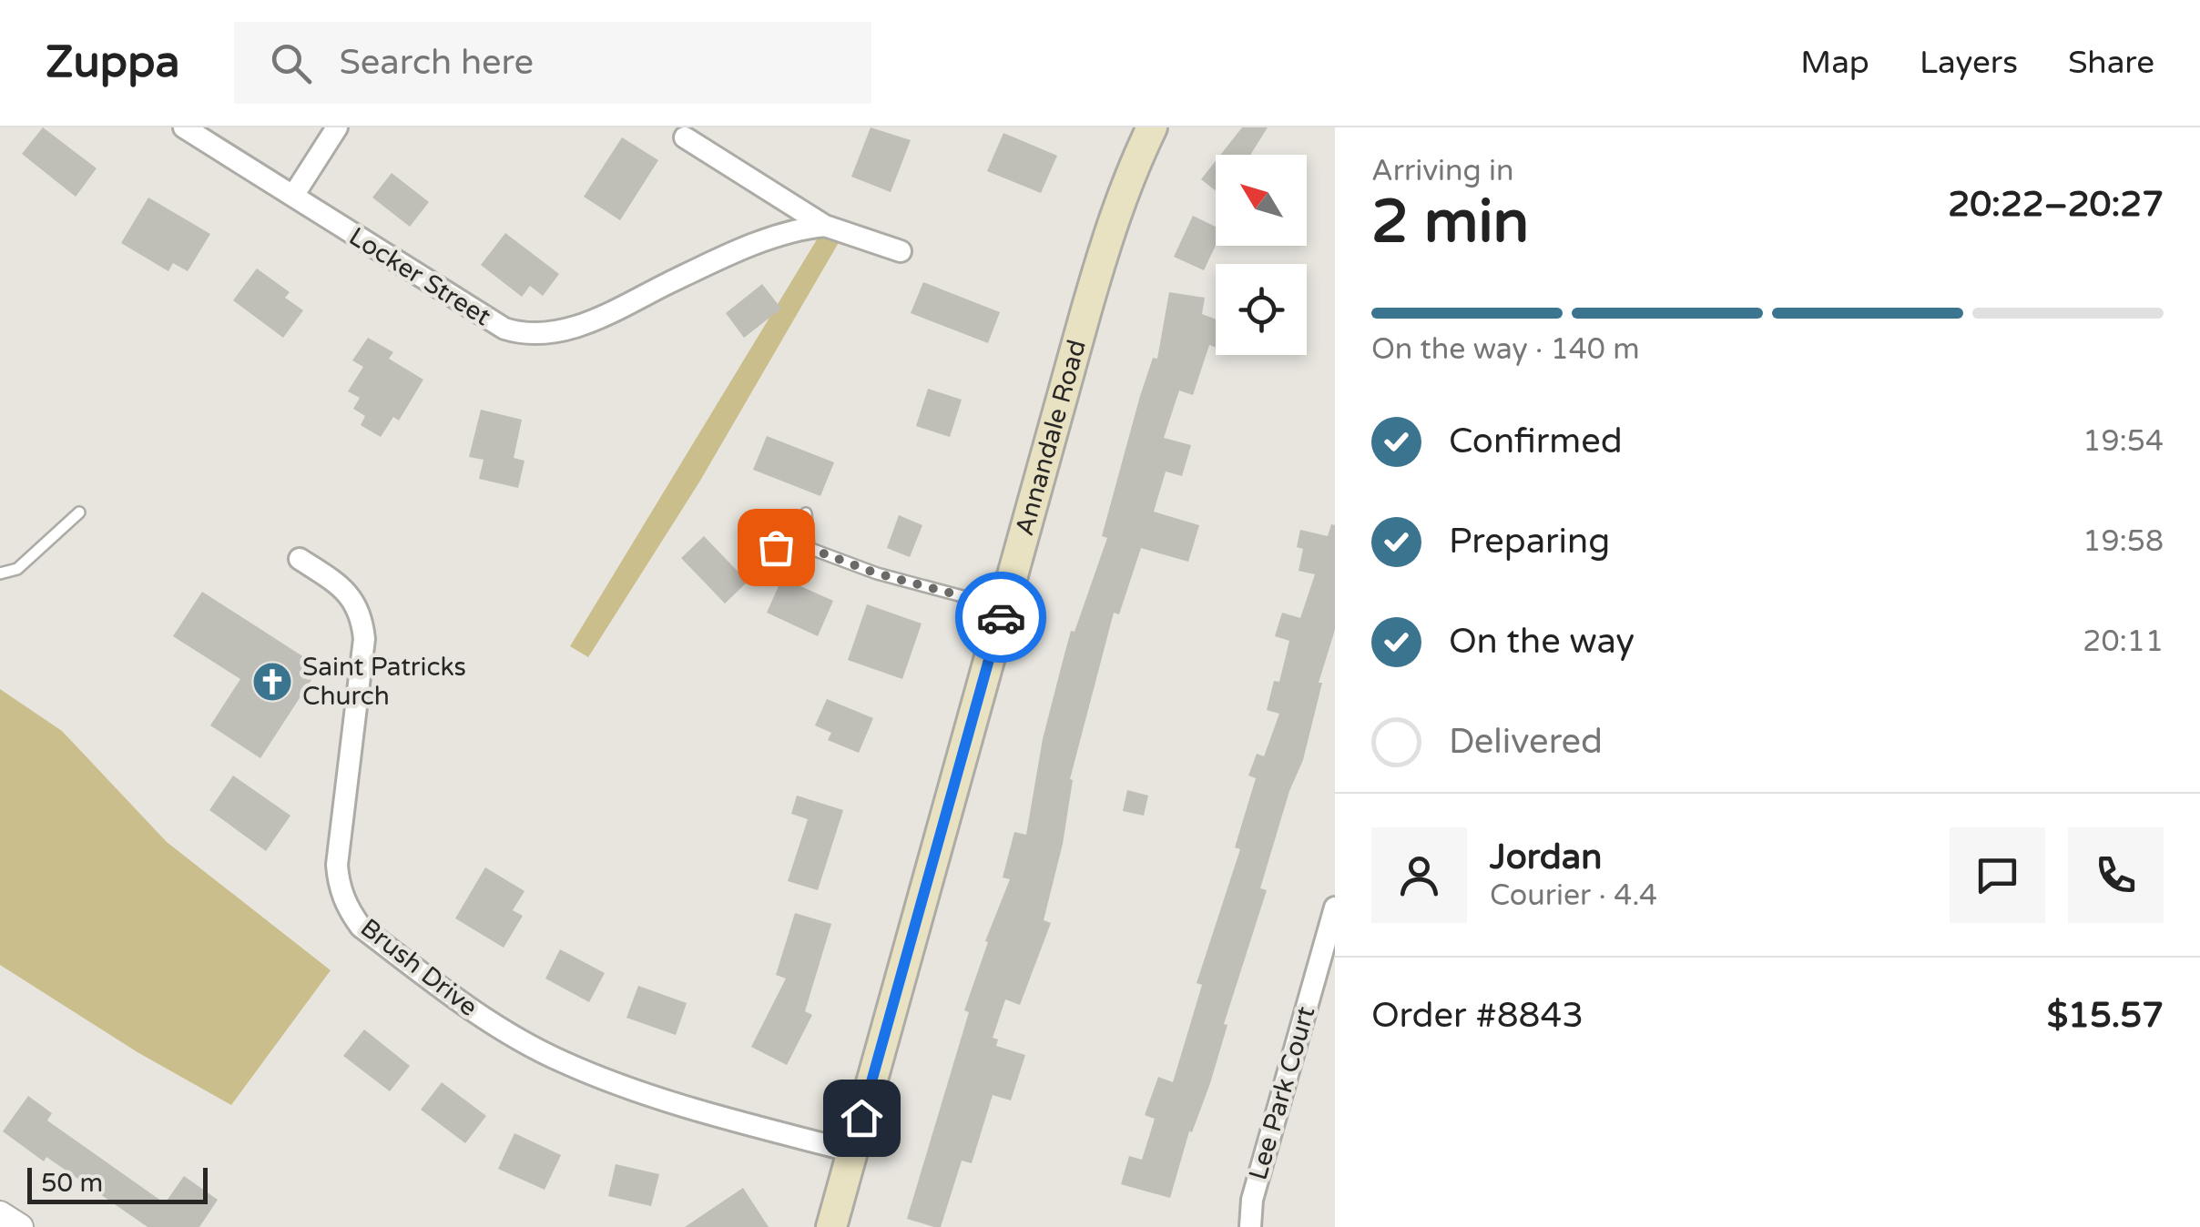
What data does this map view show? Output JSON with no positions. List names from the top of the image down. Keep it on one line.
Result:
{"streets":{"main road":["Annandale Road"],"street":["Locker Street","Brush Drive","Lee Park Court"]},"crossings":[["Annandale Road","Brush Drive"]],"places":{"church":["Saint Patricks Church"]},"scale_bar":"50 m","north":"top left","page":{"header":"Zuppa","search":"Search here","nav":["Map","Layers","Share"],"heading":["2 min","Arriving in","20:22–20:27"],"panel":["Jordan","Courier · 4.4","Order #8843","$15.57"],"bar":"On the way · 140 m","list":[["Confirmed","19:54"],["Preparing","19:58"],["On the way","20:11"],"Delivered"],"scale":"50 m"}}
